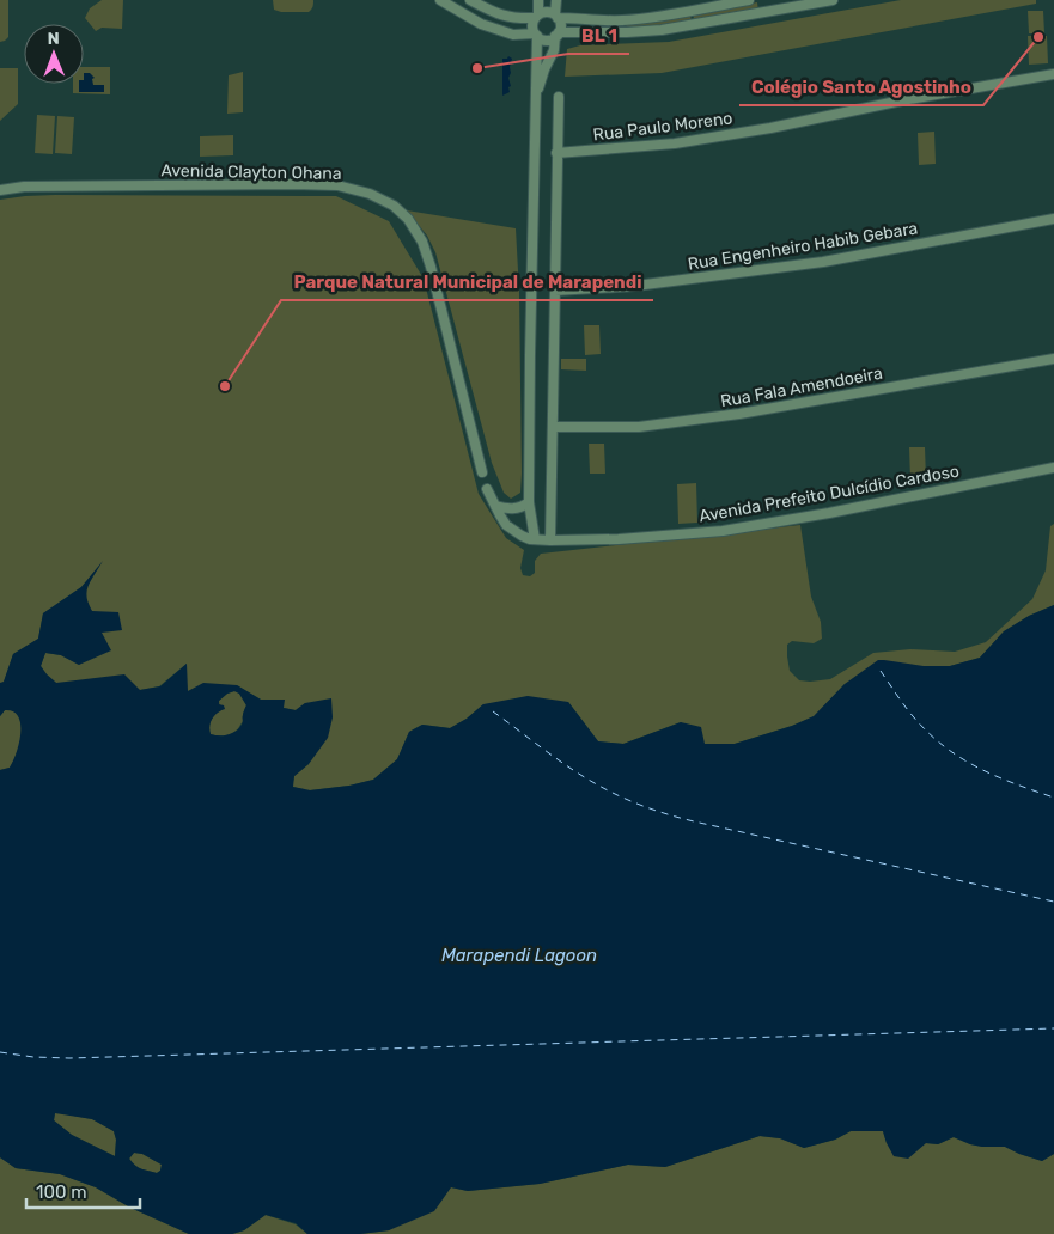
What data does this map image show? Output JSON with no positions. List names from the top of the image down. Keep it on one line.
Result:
{"streets":{"street":["Rua Paulo Moreno","Avenida Clayton Ohana","Rua Engenheiro Habib Gebara","Rua Fala Amendoeira","Avenida Prefeito Dulcídio Cardoso"]},"water":["Marapendi Lagoon"],"places":["Colégio Santo Agostinho","BL 1","Parque Natural Municipal de Marapendi"],"scale_bar":"100 m","north":"top"}
